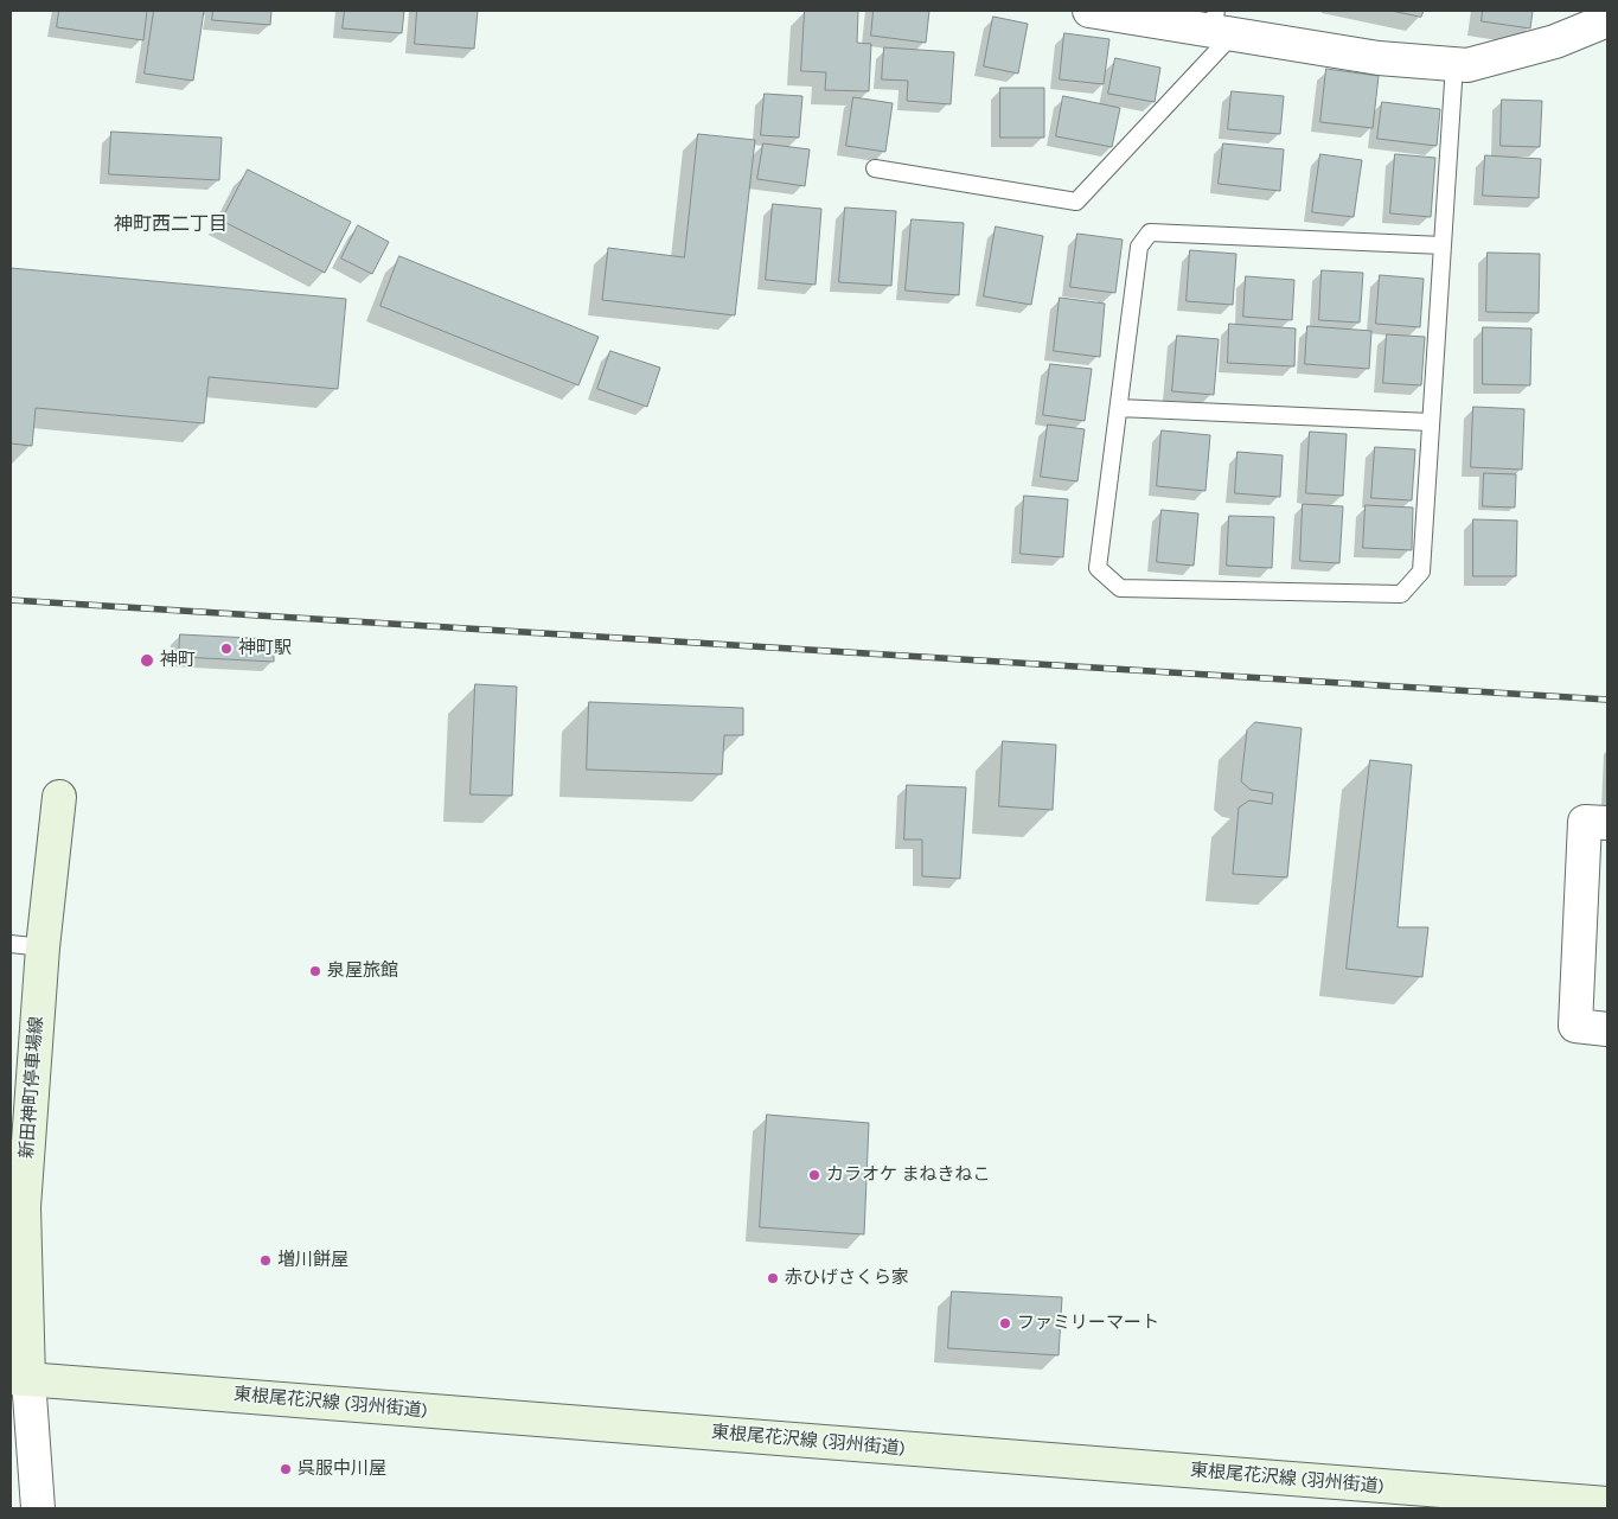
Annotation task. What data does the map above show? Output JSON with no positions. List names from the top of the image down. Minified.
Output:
{"streets":{"main road":["新田神町停車場線","東根尾花沢線 (羽州街道)"]},"crossings":[["新田神町停車場線","東根尾花沢線 (羽州街道)"]],"districts":["神町西二丁目"],"places":["神町駅","神町","泉屋旅館","カラオケ まねきねこ","増川餅屋","赤ひげさくら家","ファミリーマート","呉服中川屋"]}
